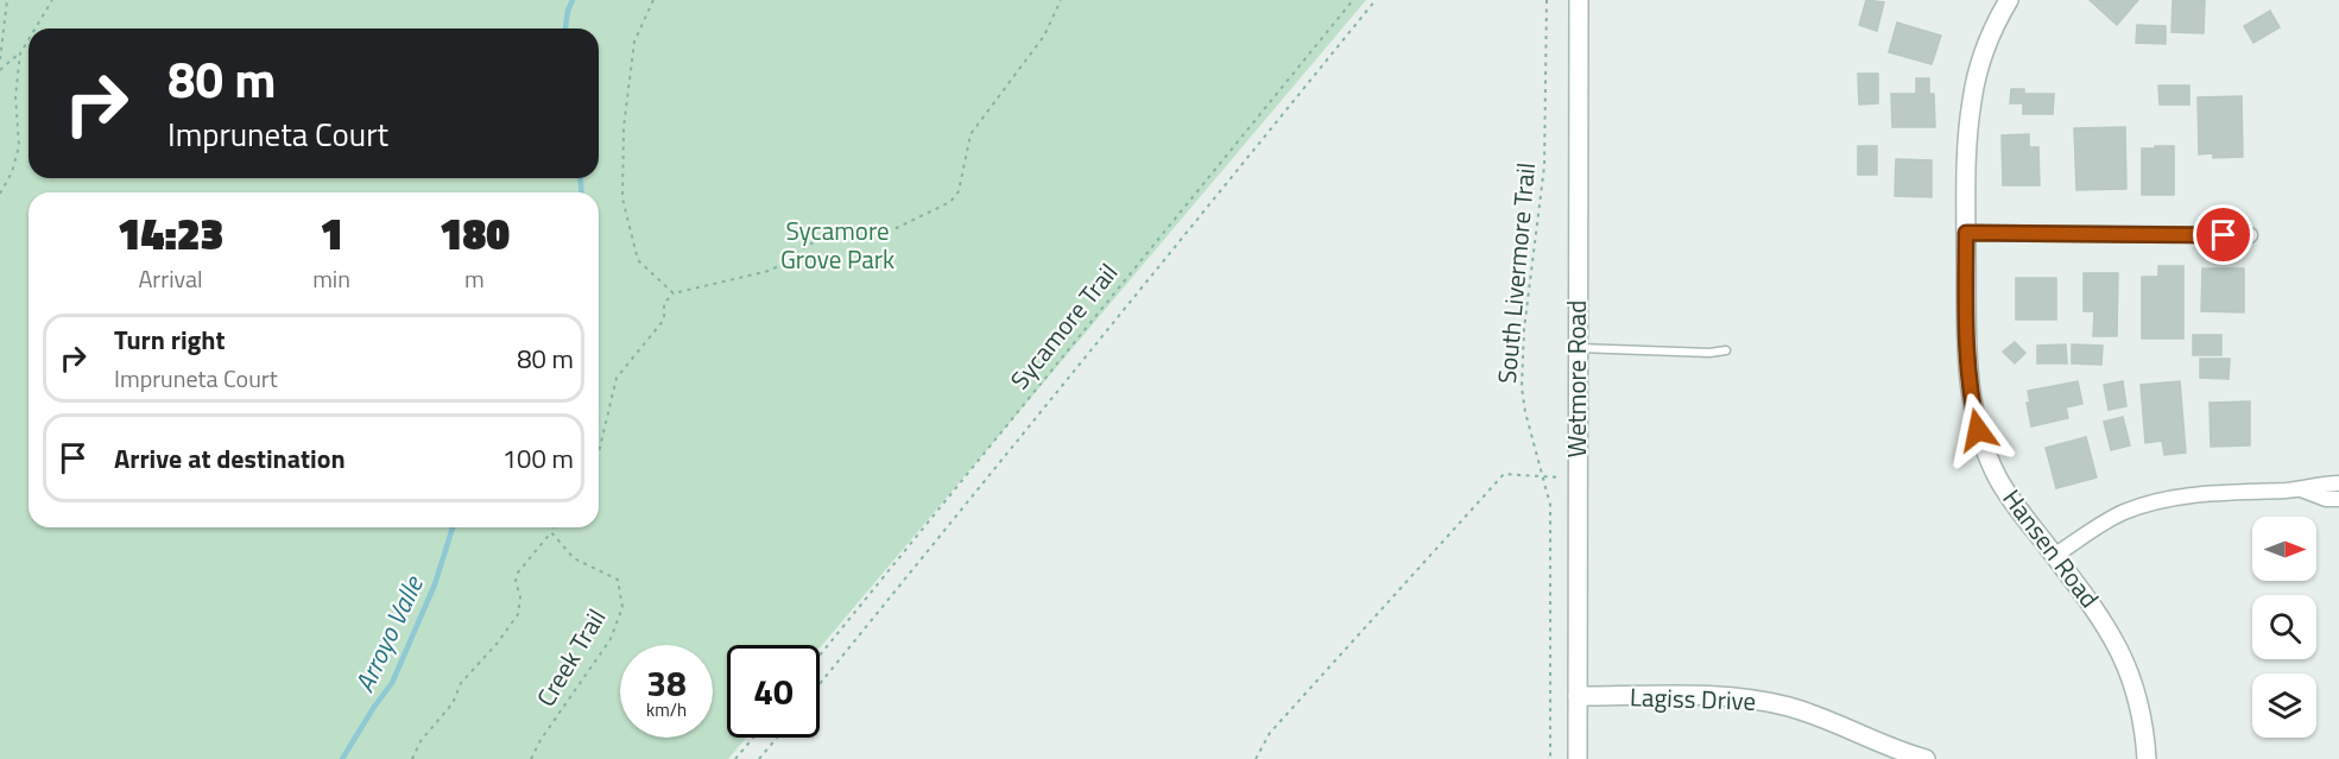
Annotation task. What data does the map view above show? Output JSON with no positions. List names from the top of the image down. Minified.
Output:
{"streets":{"street":["Wetmore Road","Hansen Road","Lagiss Drive"],"path":["South Livermore Trail","Sycamore Trail","Creek Trail"]},"crossings":[["Wetmore Road","Lagiss Drive"]],"water":["Arroyo Valle"],"parks":["Sycamore Grove Park"],"north":"right","page":{"turn":["80 m","Impruneta Court"],"eta":["14:23","Arrival","1","min","180","m"],"list":[{"name":"Turn right","note":"Impruneta Court","value":"80 m"},{"name":"Arrive at destination","value":"100 m"}],"speed":"38 km/h","limit":"40"}}
